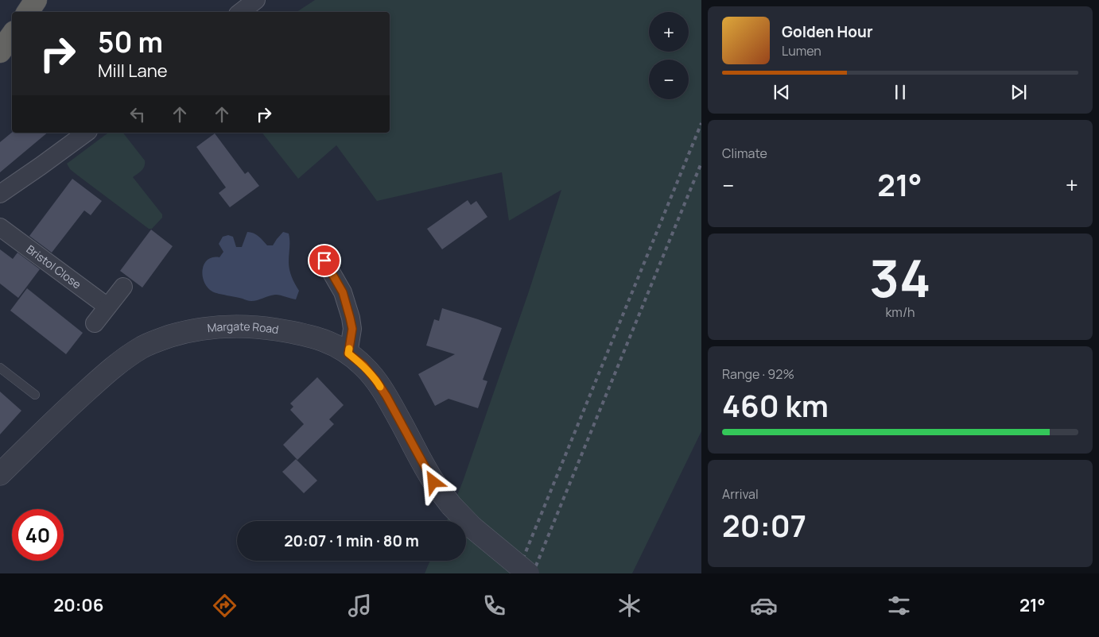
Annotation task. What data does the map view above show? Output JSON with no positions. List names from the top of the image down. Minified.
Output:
{"streets":{"street":["Bristol Close","Margate Road"]},"page":{"map_buttons":["+","−"],"turn":["50 m","Mill Lane"],"song":["Golden Hour","Lumen"],"tile":["Climate",["34","km/h"],["Range · 92%","460 km"],["Arrival","20:07"]],"heat":["−","21°","+"],"limit":"40","trip":"20:07 · 1 min · 80 m","tabs":["20:06","21°"]}}
